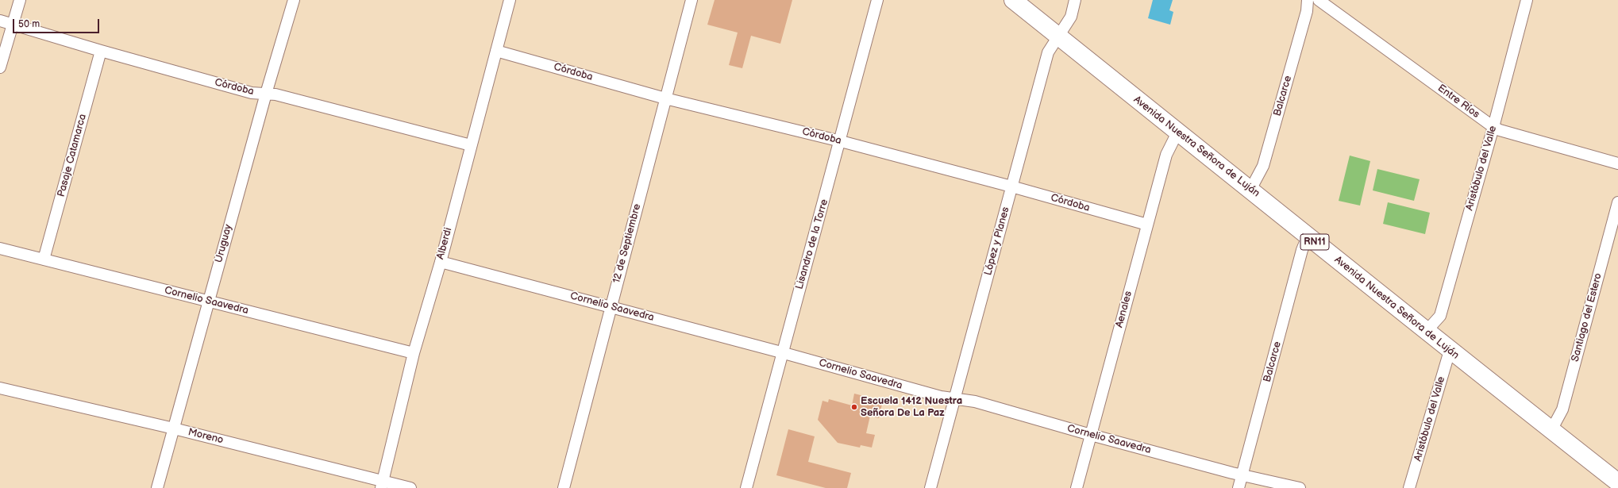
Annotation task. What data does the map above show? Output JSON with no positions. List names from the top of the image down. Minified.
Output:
{"streets":{"main road":["Avenida Nuestra Señora de Luján","RN11"],"street":["Córdoba","Balcarce","Entre Ríos","Pasaje Catamarca","Aristóbulo del Valle","López y Planes","Uruguay","Alberdi","12 de Septiembre","Lisandro de la Torre","Cornelio Saavedra","Aenales","Santiago del Estero","Moreno"]},"crossings":[["Córdoba","Pasaje Catamarca"],["Córdoba","López y Planes"],["Córdoba","Uruguay"],["Córdoba","Alberdi"],["Córdoba","12 de Septiembre"],["Córdoba","Lisandro de la Torre"],["Córdoba","Aenales"],["Balcarce","Avenida Nuestra Señora de Luján"],["Balcarce","Cornelio Saavedra"],["Entre Ríos","Aristóbulo del Valle"],["Avenida Nuestra Señora de Luján","Aristóbulo del Valle"],["Avenida Nuestra Señora de Luján","López y Planes"],["Avenida Nuestra Señora de Luján","Aenales"],["Avenida Nuestra Señora de Luján","Santiago del Estero"],["Pasaje Catamarca","Cornelio Saavedra"],["López y Planes","Cornelio Saavedra"],["Uruguay","Cornelio Saavedra"],["Uruguay","Moreno"],["Alberdi","Cornelio Saavedra"],["Alberdi","Moreno"],["12 de Septiembre","Cornelio Saavedra"],["Lisandro de la Torre","Cornelio Saavedra"],["Cornelio Saavedra","Aenales"]],"places":["Escuela 1412 Nuestra Señora De La Paz"],"scale_bar":"50 m"}
